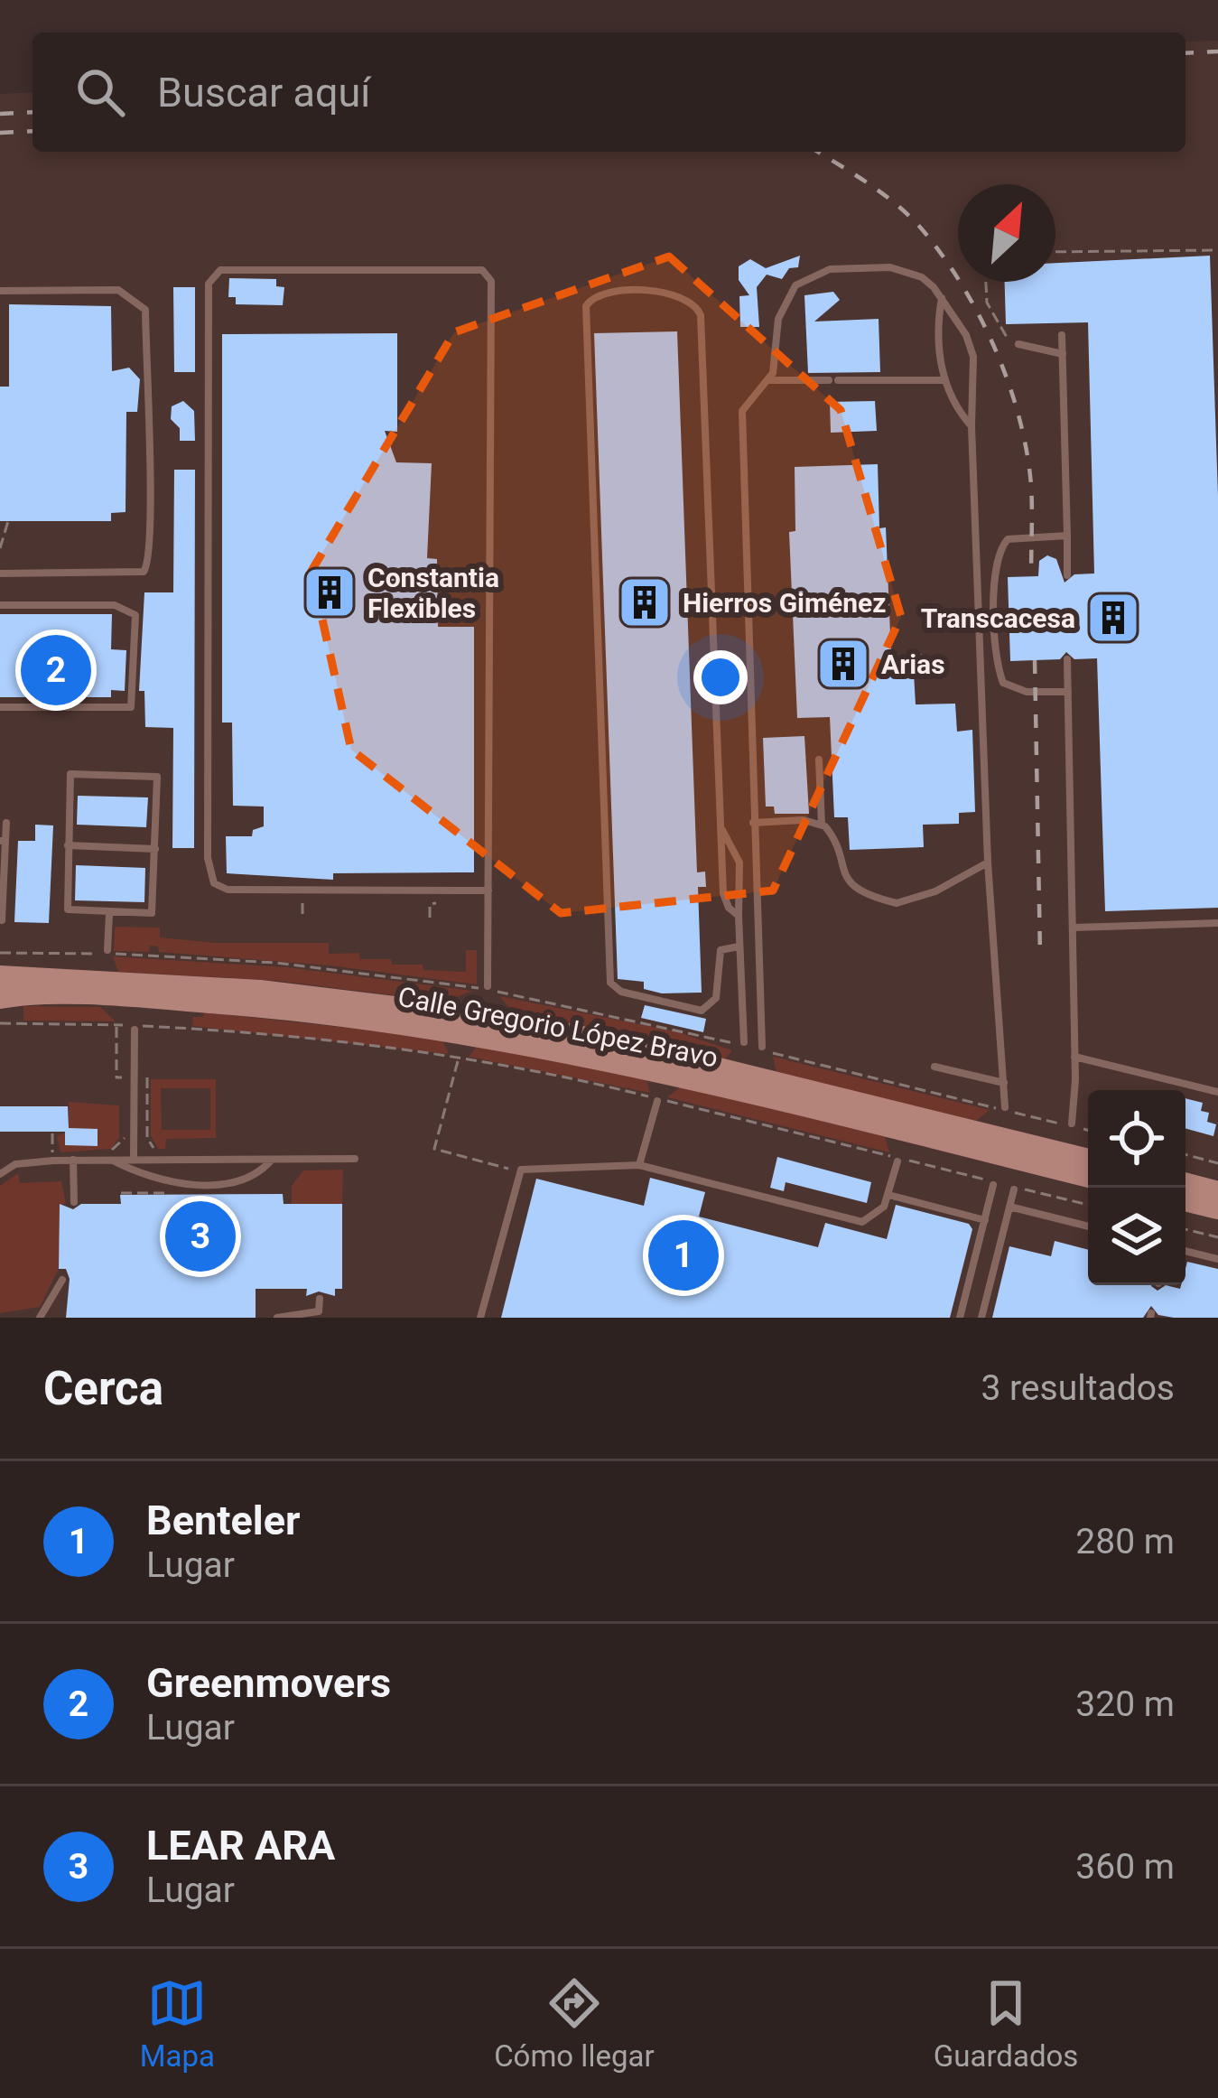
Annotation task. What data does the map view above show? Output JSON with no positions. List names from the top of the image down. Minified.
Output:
{"streets":{"main road":["Calle Gregorio López Bravo"]},"places":{"building":["Constantia Flexibles","Hierros Giménez","Transcacesa","Arias"]},"north":"top right","page":{"search":"Buscar aquí","pins":["2","3","1"],"heading":["Cerca","3 resultados"],"list":[{"mark":"1","name":"Benteler","note":"Lugar","value":"280 m"},{"mark":"2","name":"Greenmovers","note":"Lugar","value":"320 m"},{"mark":"3","name":"LEAR ARA","note":"Lugar","value":"360 m"}],"nav":["Mapa","Cómo llegar","Guardados"]}}
